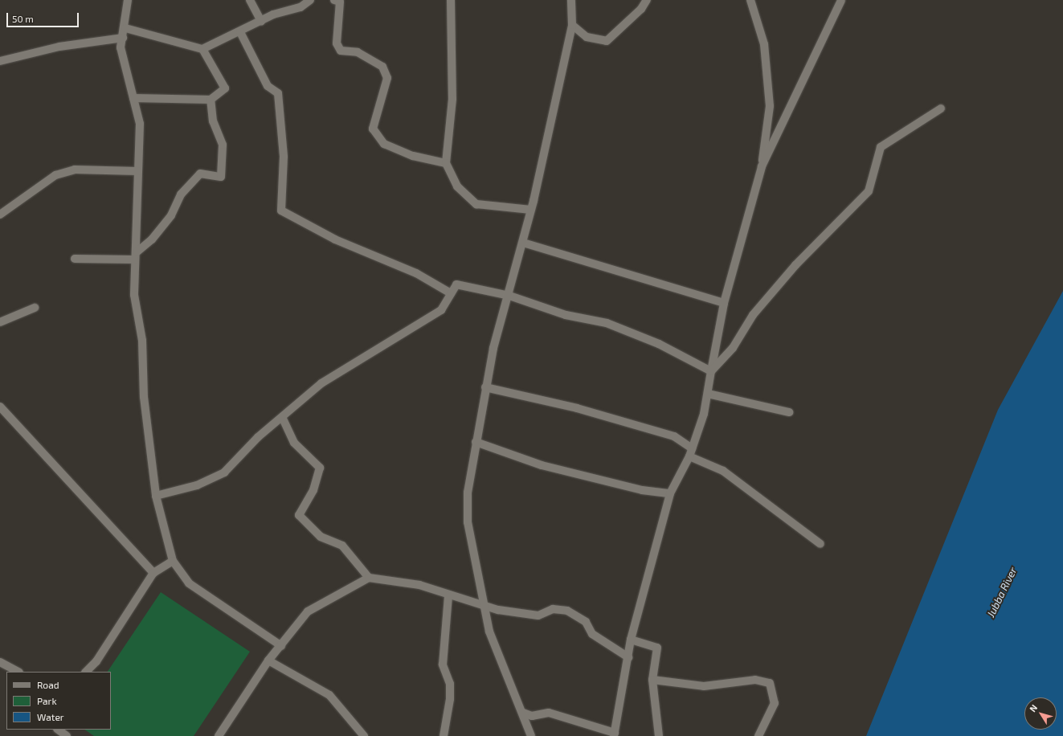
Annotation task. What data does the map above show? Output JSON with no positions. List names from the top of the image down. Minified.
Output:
{"water":["Jubba River"],"legend":["Road","Park","Water"],"scale_bar":"50 m","north":"top left"}
